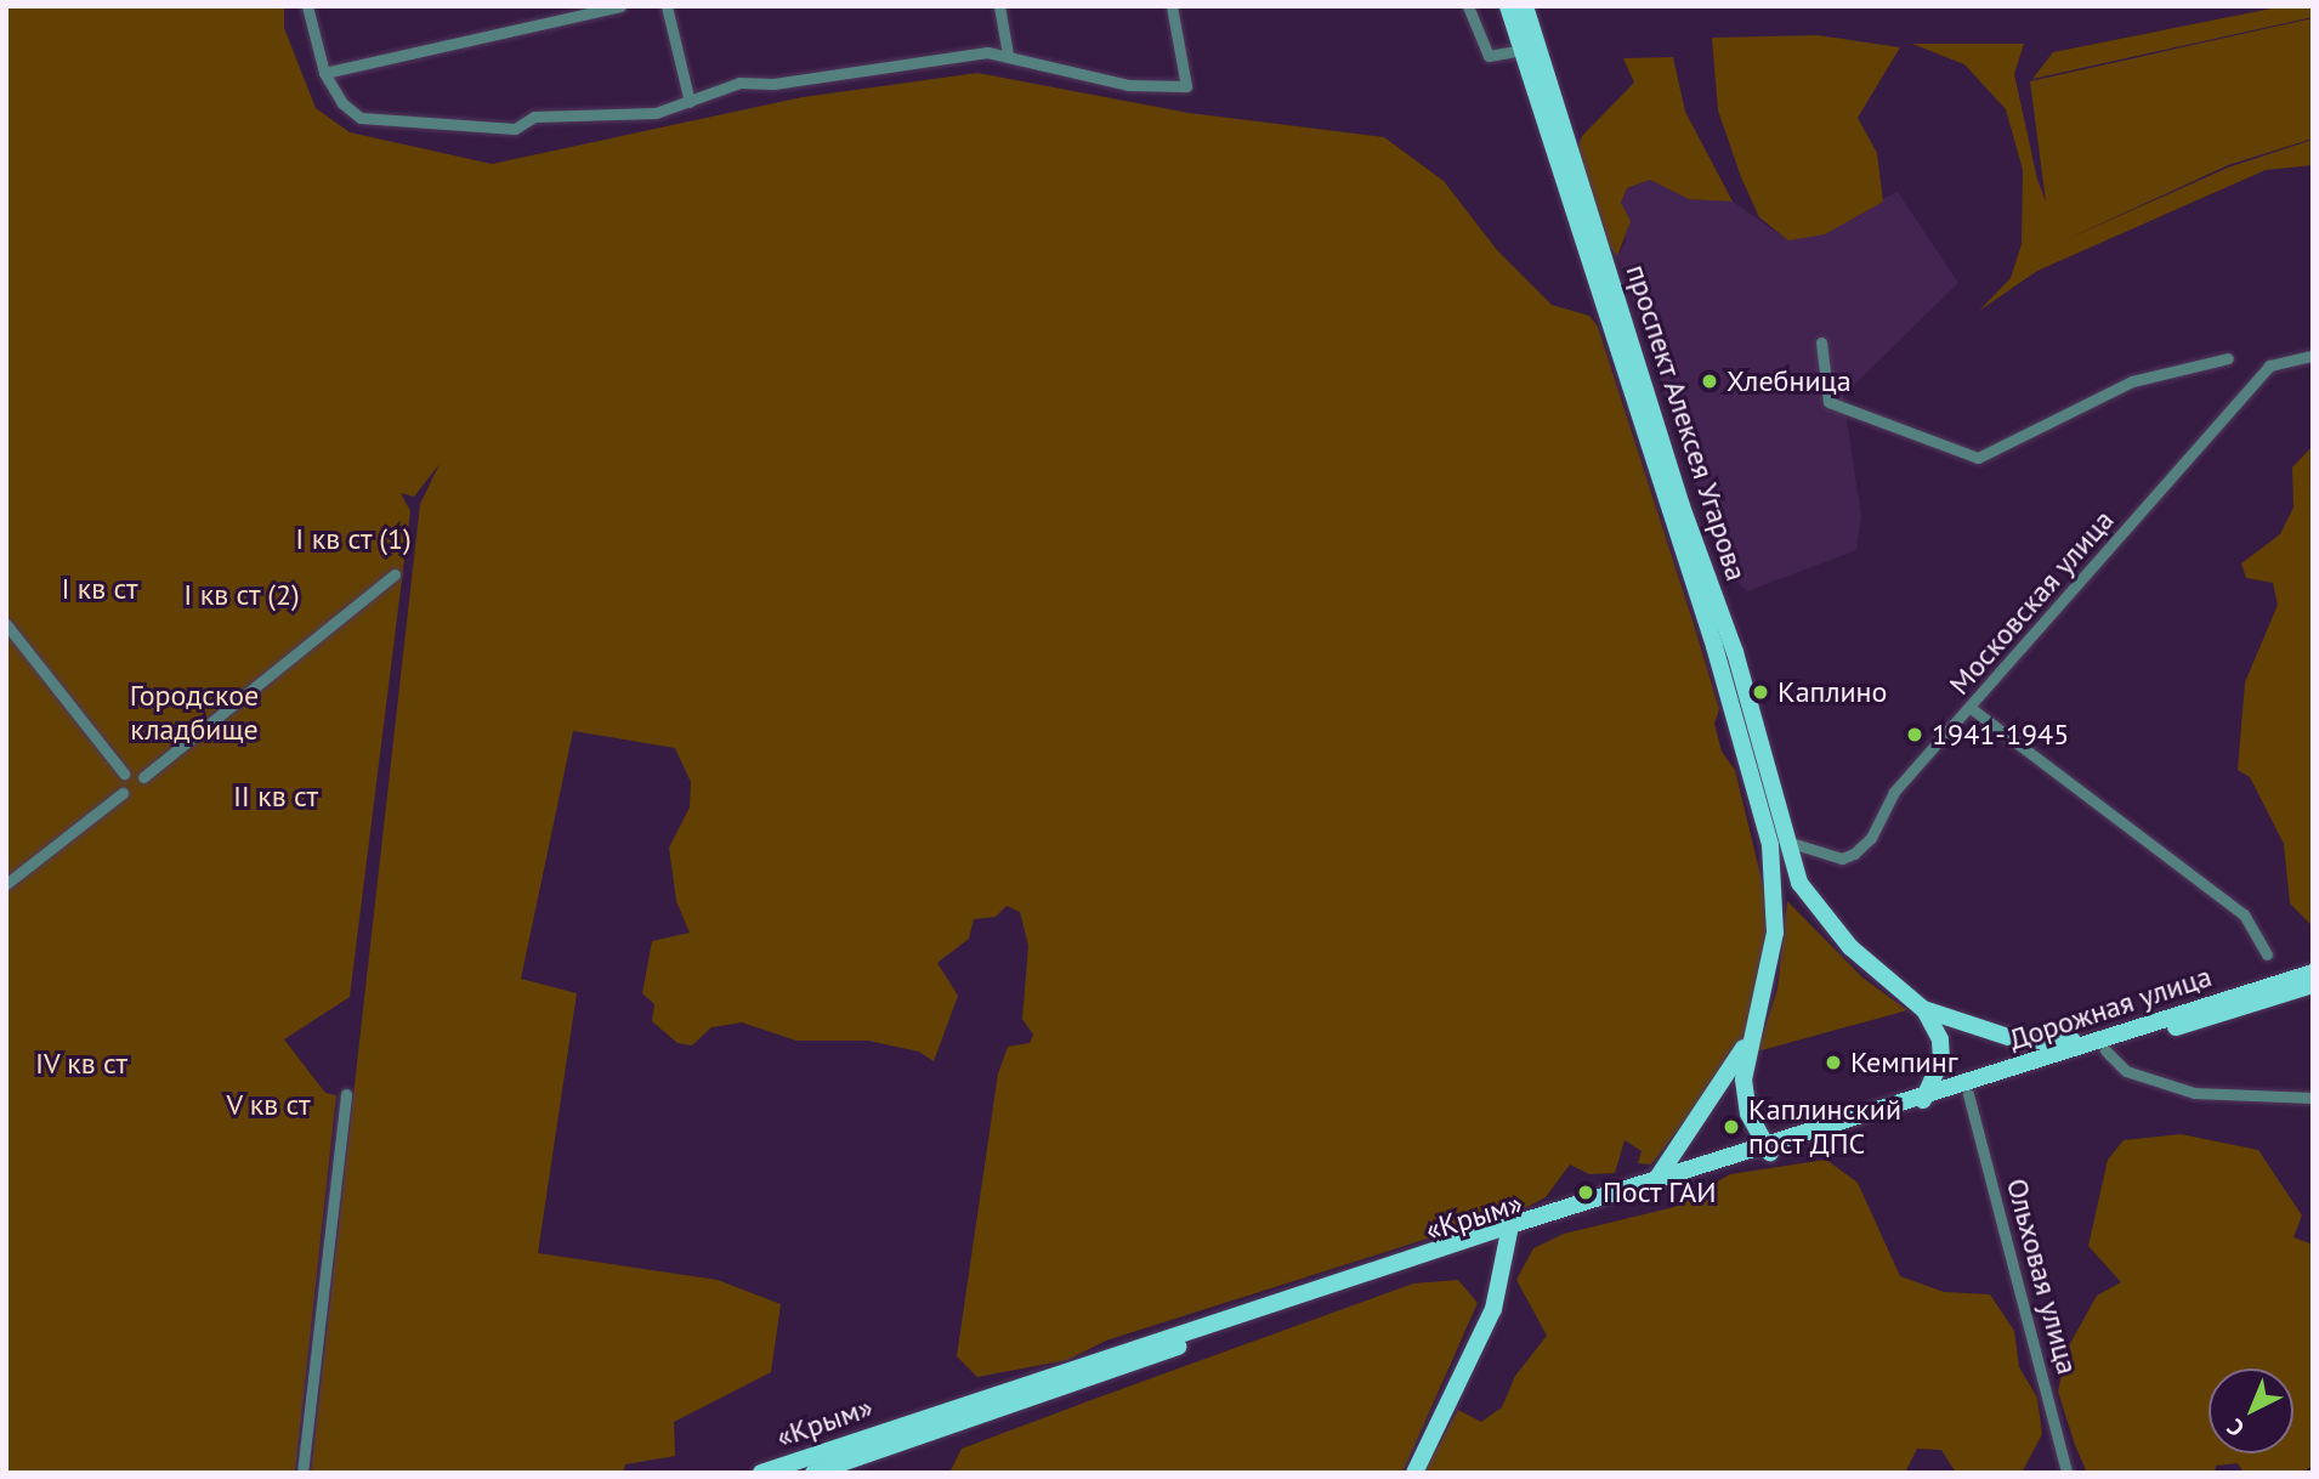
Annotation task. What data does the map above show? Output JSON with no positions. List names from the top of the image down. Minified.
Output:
{"streets":{"main road":["проспект Алексея Угарова","Дорожная улица","«Крым»"],"street":["Московская улица","Ольховая улица"]},"crossings":[["проспект Алексея Угарова","Московская улица"],["проспект Алексея Угарова","«Крым»"],["Дорожная улица","«Крым»"],["«Крым»","Ольховая улица"]],"parks":["I кв ст (1)","I кв ст","I кв ст (2)","Городское кладбище","II кв ст","IV кв ст","V кв ст"],"places":["Хлебница","Каплино","1941-1945","Кемпинг","Каплинский пост ДПС","Пост ГАИ"],"north":"bottom left"}
